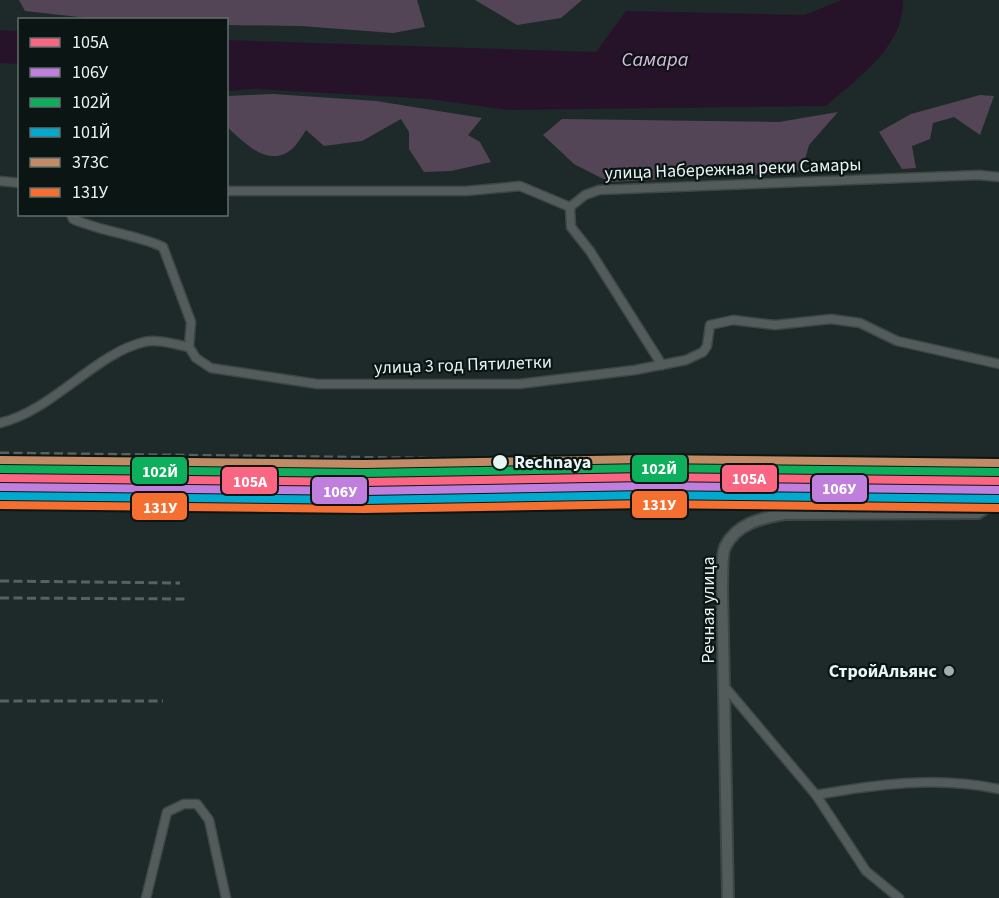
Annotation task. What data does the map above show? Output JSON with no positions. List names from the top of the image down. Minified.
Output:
{"streets":{"street":["улица Набережная реки Самары","улица 3 год Пятилетки","Речная улица"]},"water":["Самара"],"places":["Rechnaya","СтройАльянс"],"lines":["transit line 373C","transit line 102Й","transit line 105А","transit line 106У","transit line 101Й","transit line 131У"],"legend":["105А","106У","102Й","101Й","373C","131У"]}
